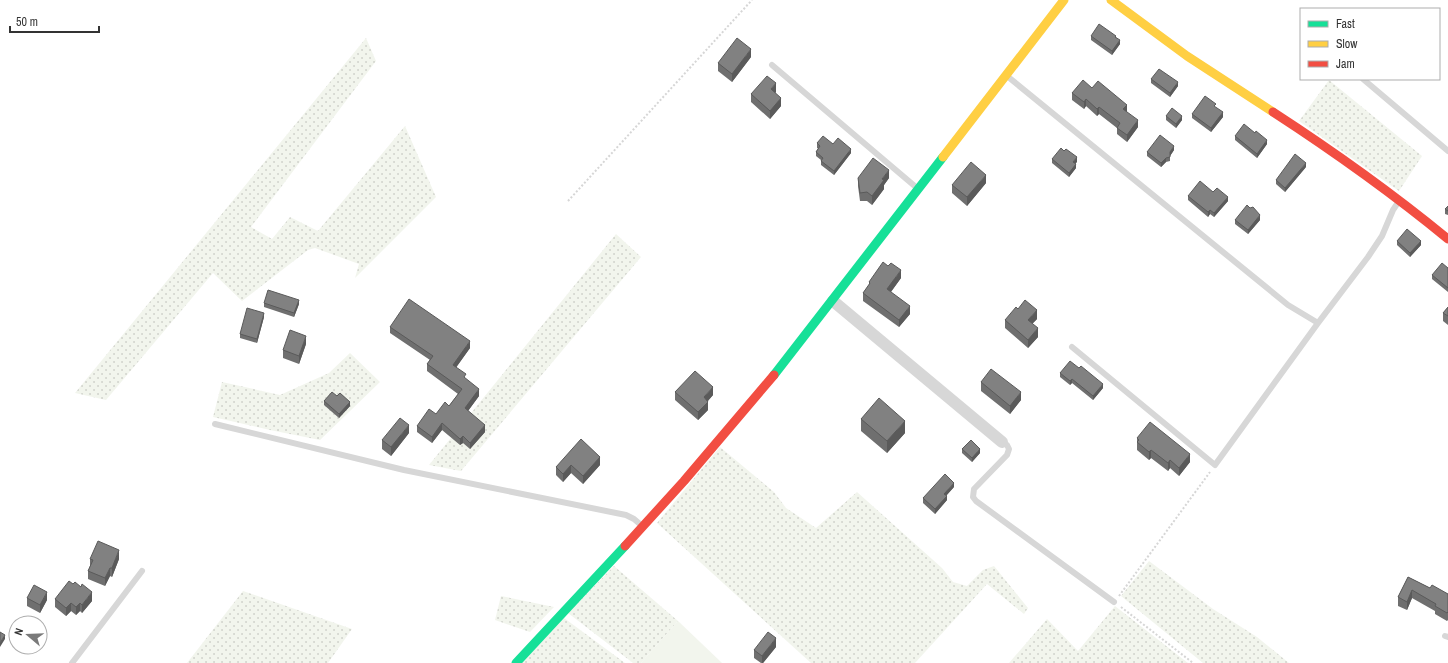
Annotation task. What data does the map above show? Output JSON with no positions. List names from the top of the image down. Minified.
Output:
{"legend":["Fast","Slow","Jam"],"scale_bar":"50 m","north":"left"}
